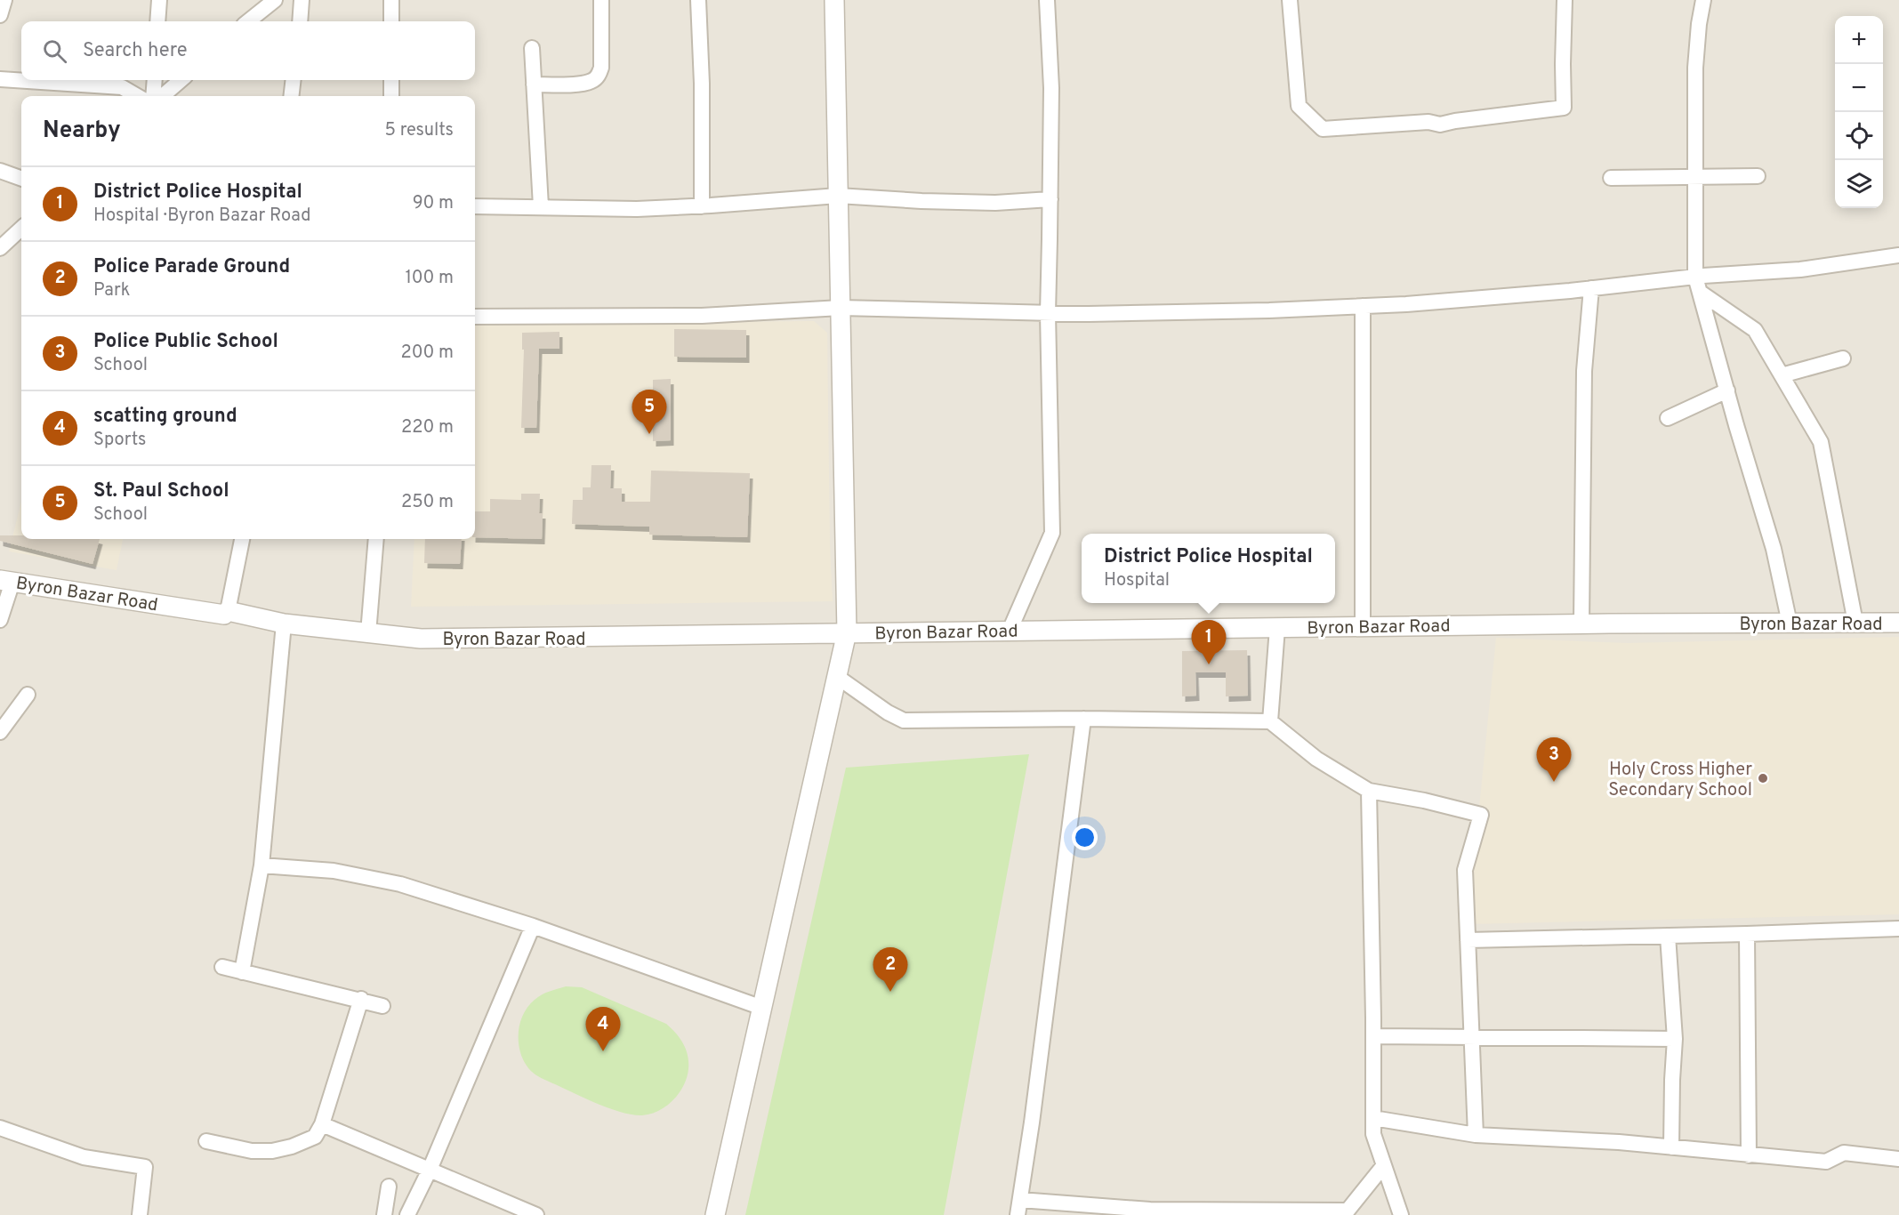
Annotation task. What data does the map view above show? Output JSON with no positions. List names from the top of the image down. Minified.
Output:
{"streets":{"street":["Byron Bazar Road"]},"places":["Holy Cross Higher Secondary School"],"page":{"map_buttons":["+","−"],"search":"Search here","heading":["Nearby","5 results"],"list":[{"mark":"1","name":"District Police Hospital","note":"Hospital · Byron Bazar Road","value":"90 m"},{"mark":"2","name":"Police Parade Ground","note":"Park","value":"100 m"},{"mark":"3","name":"Police Public School","note":"School","value":"200 m"},{"mark":"4","name":"scatting ground","note":"Sports","value":"220 m"},{"mark":"5","name":"St. Paul School","note":"School","value":"250 m"}],"pins":["5","1","3","2","4"],"popup":["District Police Hospital","Hospital"]}}
